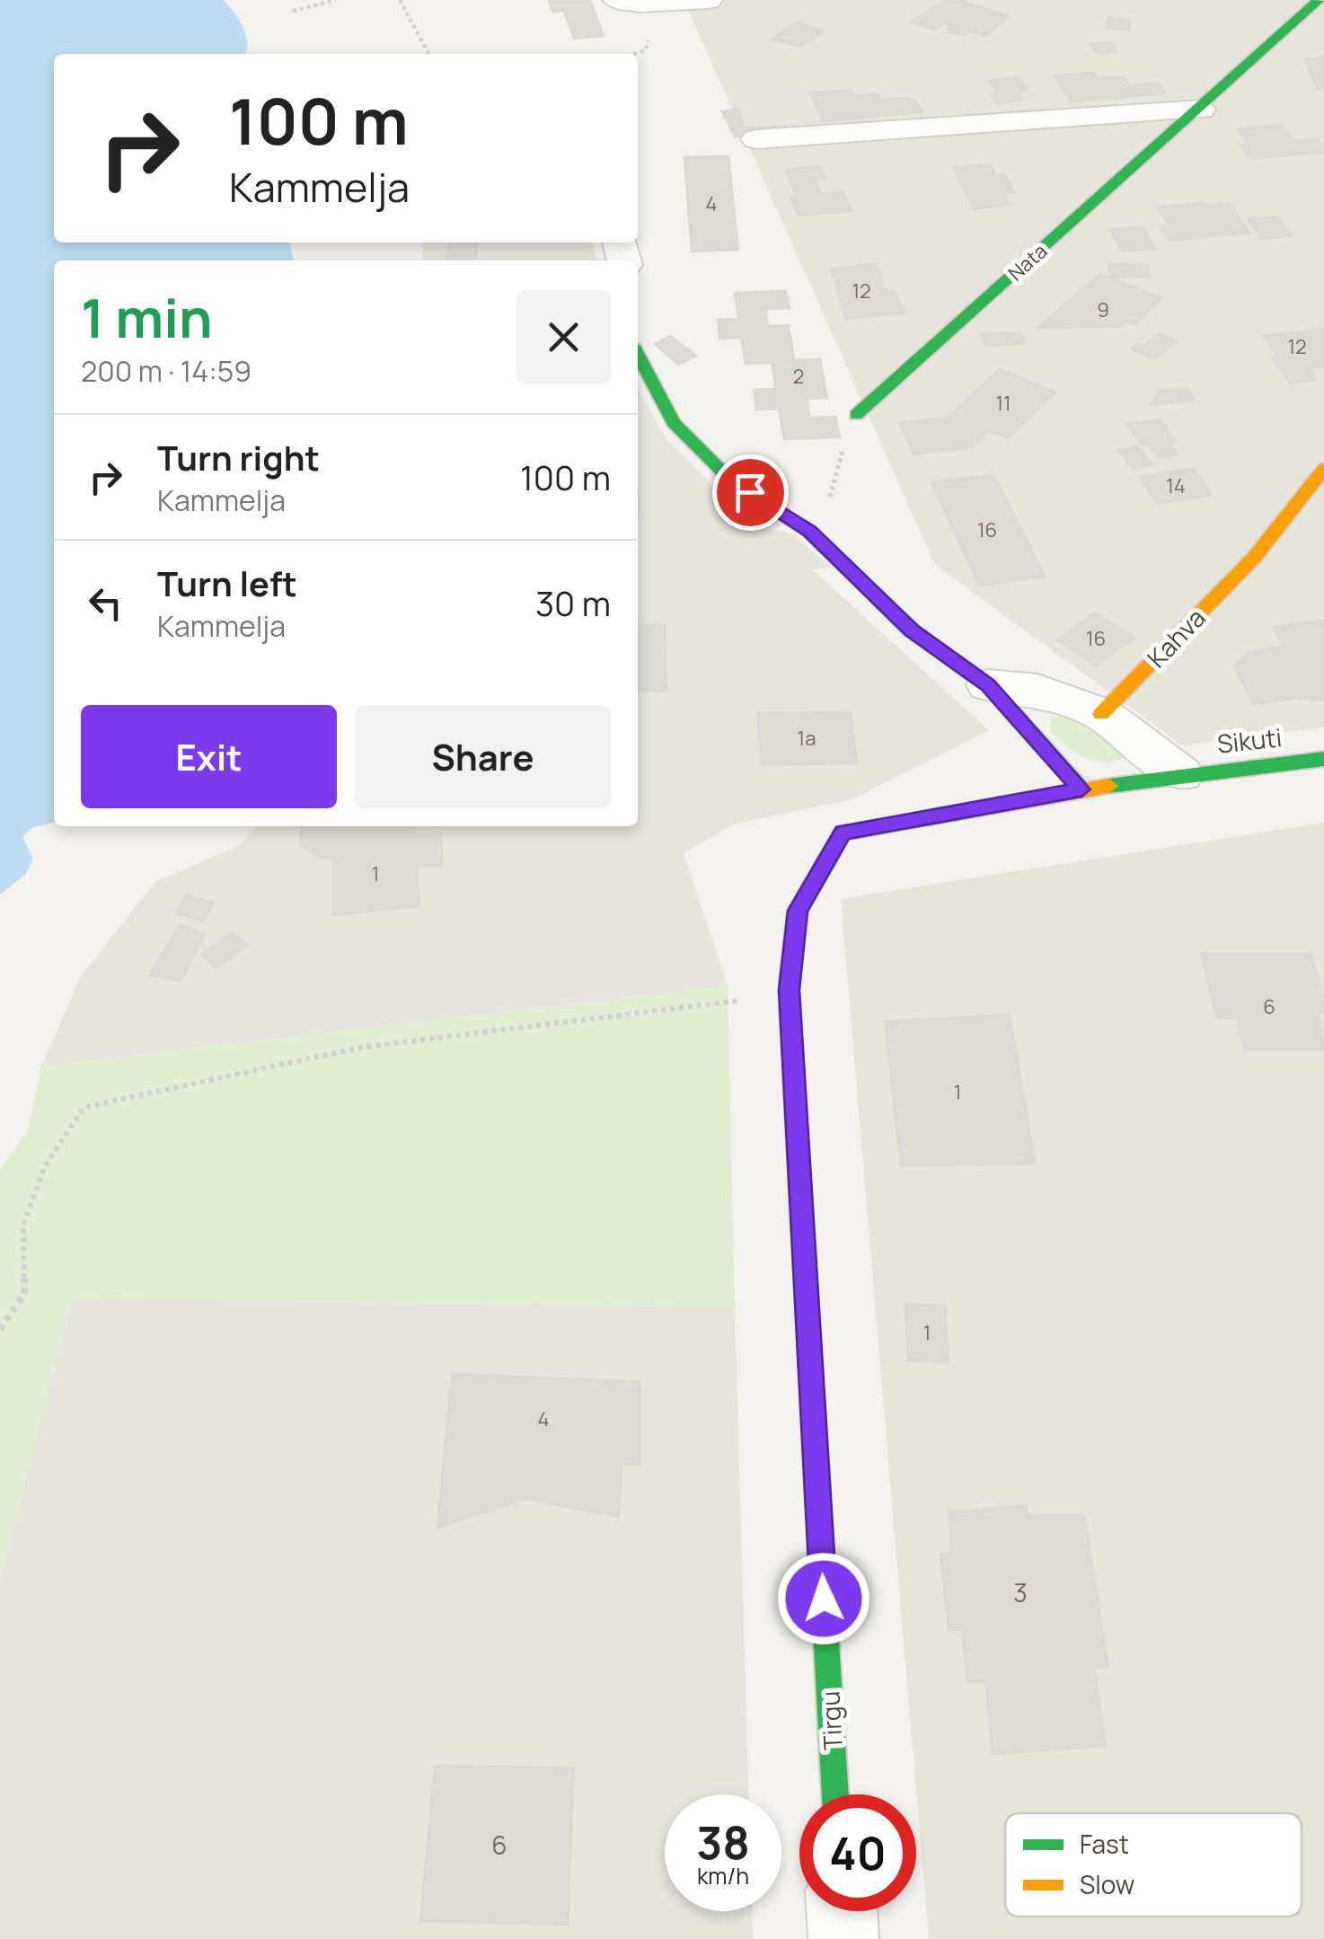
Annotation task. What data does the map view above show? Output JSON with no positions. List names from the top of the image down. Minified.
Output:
{"streets":{"street":["Nata","Kahva","Sikuti","Tirgu"]},"crossings":[["Sikuti","Tirgu"]],"house_numbers":["4","12","9","12","2","11","14","16","16","1a","1","6","1","1","4","3","6"],"legend":["Fast","Slow"],"page":{"turn":["100 m","Kammelja"],"heading":["1 min","200 m · 14:59"],"list":[{"name":"Turn right","note":"Kammelja","value":"100 m"},{"name":"Turn left","note":"Kammelja","value":"30 m"}],"buttons":["Exit","Share"],"speed":"38 km/h","limit":"40"}}
